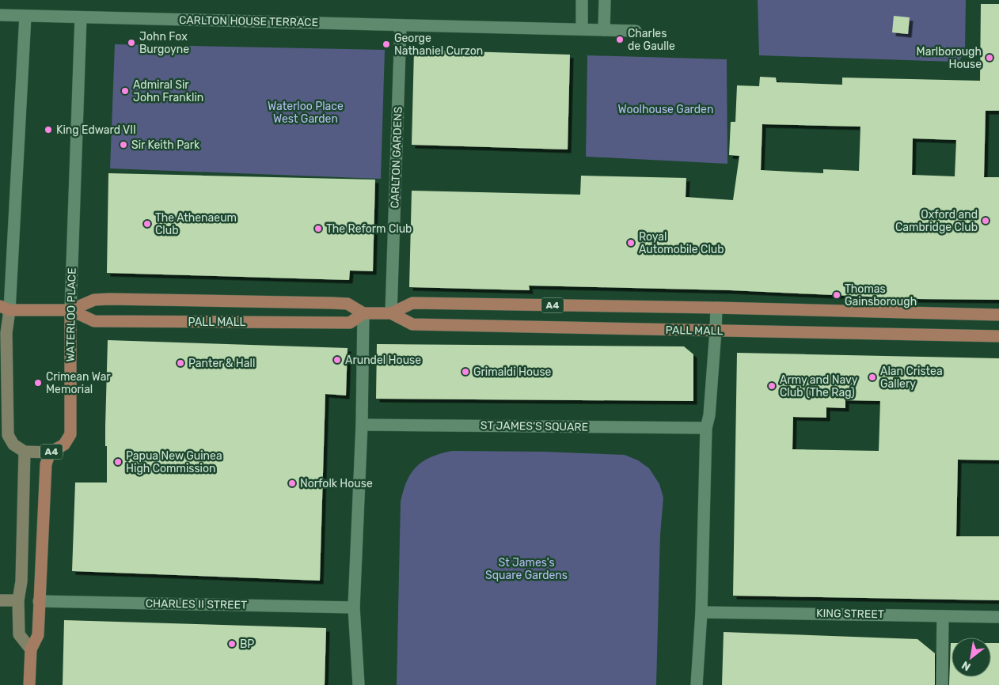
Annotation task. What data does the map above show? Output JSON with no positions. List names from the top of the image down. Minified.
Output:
{"streets":{"main road":["A4","WATERLOO PLACE","PALL MALL"],"street":["CARLTON HOUSE TERRACE","CARLTON GARDENS","ST JAMES'S SQUARE","CHARLES II STREET","KING STREET"]},"crossings":[["CARLTON HOUSE TERRACE","CARLTON GARDENS"],["CARLTON HOUSE TERRACE","WATERLOO PLACE"],["CARLTON GARDENS","PALL MALL"],["A4","WATERLOO PLACE"],["A4","CHARLES II STREET"],["WATERLOO PLACE","PALL MALL"]],"parks":["Waterloo Place West Garden","Woolhouse Garden","St James's Square Gardens"],"places":["Charles de Gaulle","John Fox Burgoyne","George Nathaniel Curzon","Marlborough House","Admiral Sir John Franklin","King Edward VII","Sir Keith Park","Oxford and Cambridge Club","The Athenaeum Club","The Reform Club","Royal Automobile Club","Thomas Gainsborough","Arundel House","Panter & Hall","Grimaldi House","Alan Cristea Gallery","Crimean War Memorial","Army and Navy Club (The Rag)","Papua New Guinea High Commission","Norfolk House","BP"],"north":"bottom left"}
